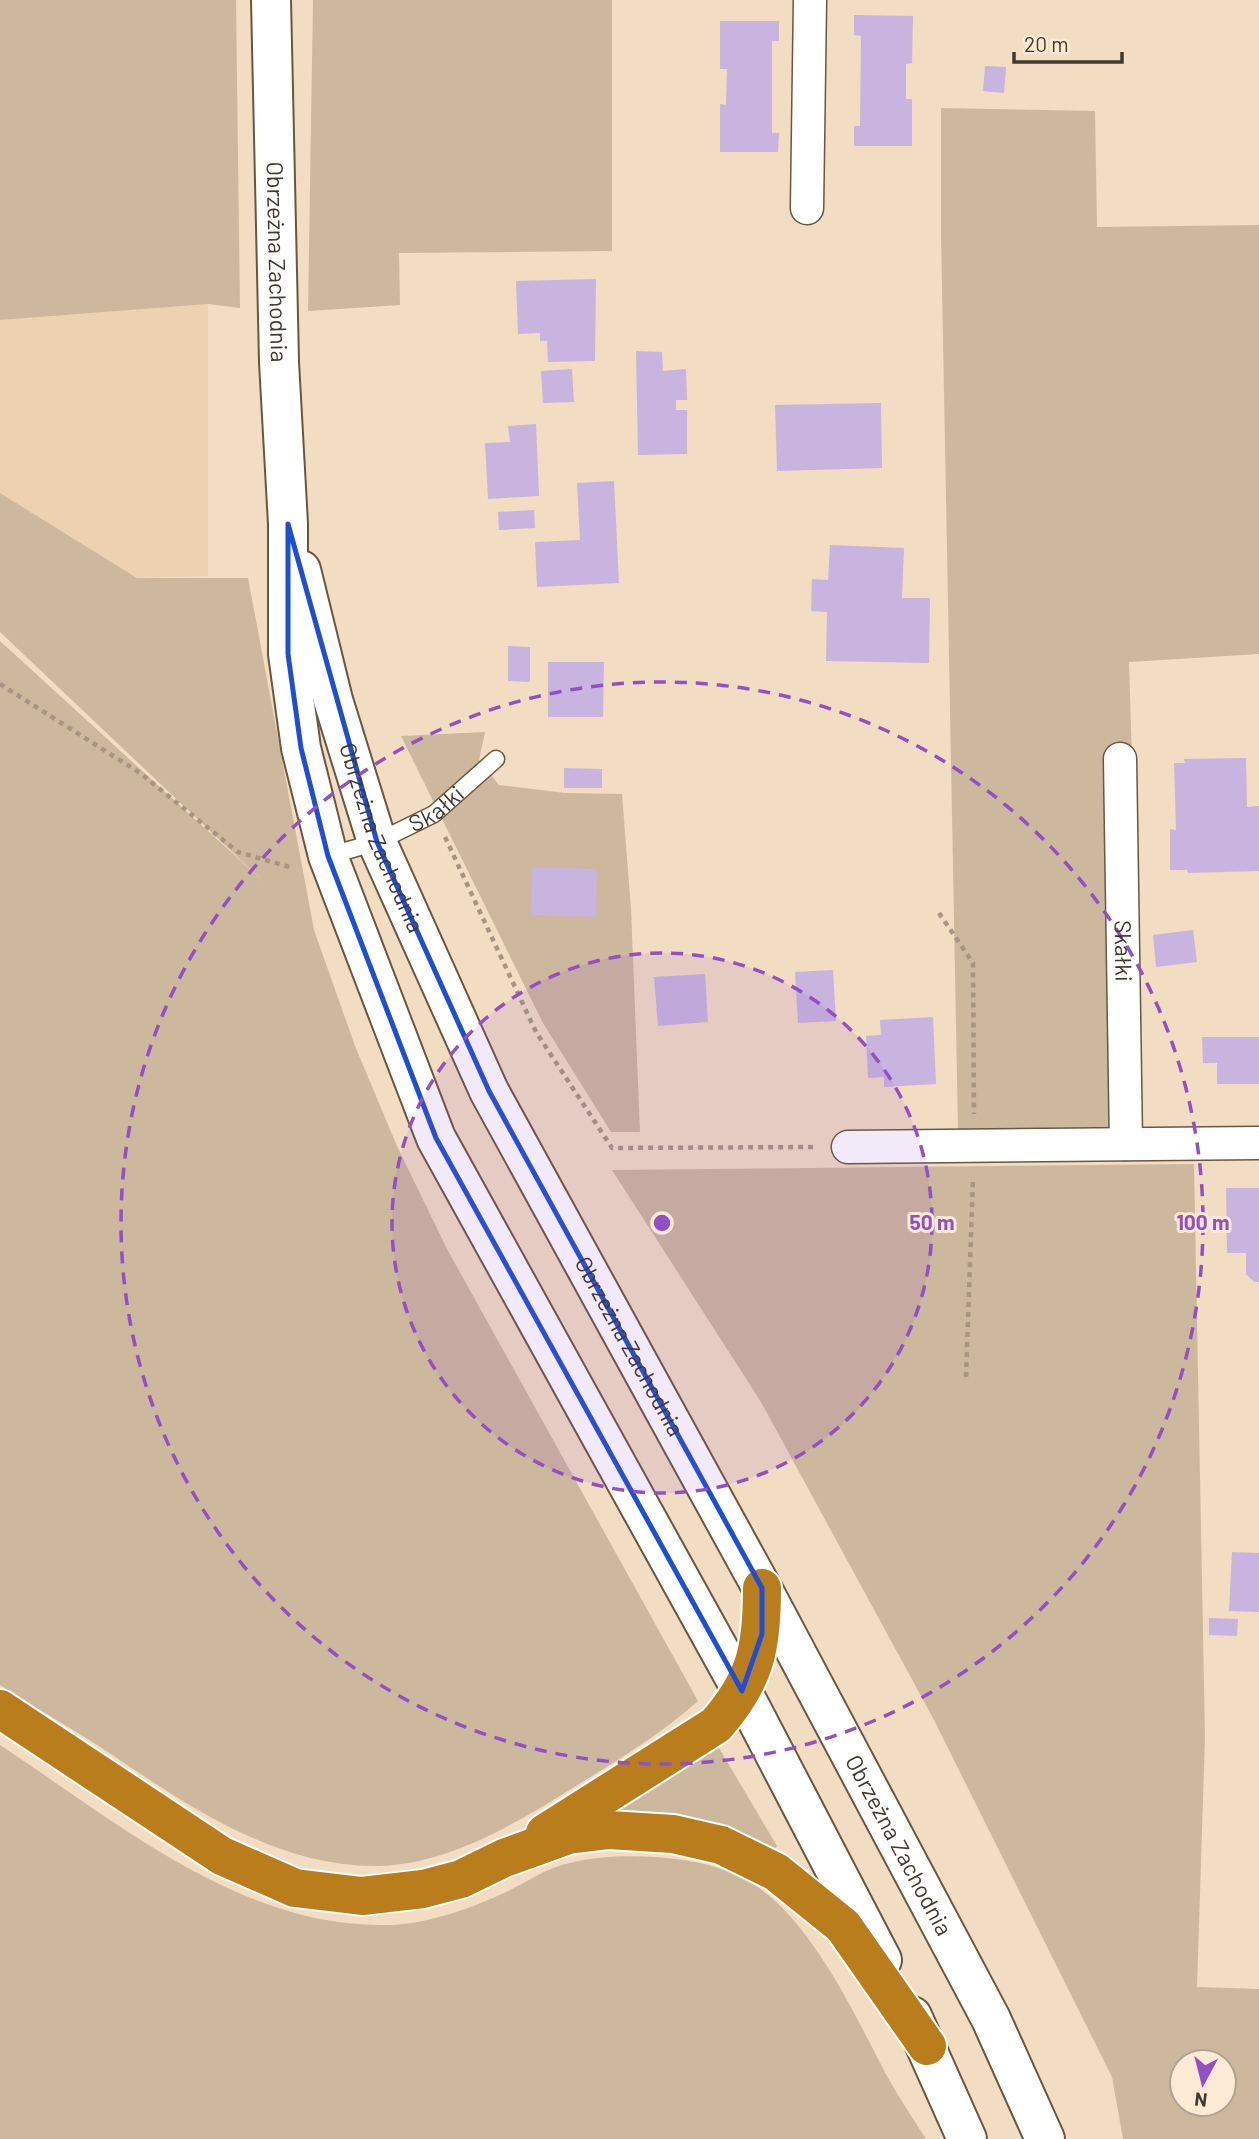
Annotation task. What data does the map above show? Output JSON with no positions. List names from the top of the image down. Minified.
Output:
{"streets":{"street":["Obrzeżna Zachodnia","Skałki"]},"crossings":[["Obrzeżna Zachodnia","Skałki"]],"scale_bar":"20 m","north":"bottom","rings":["50 m","100 m"]}
